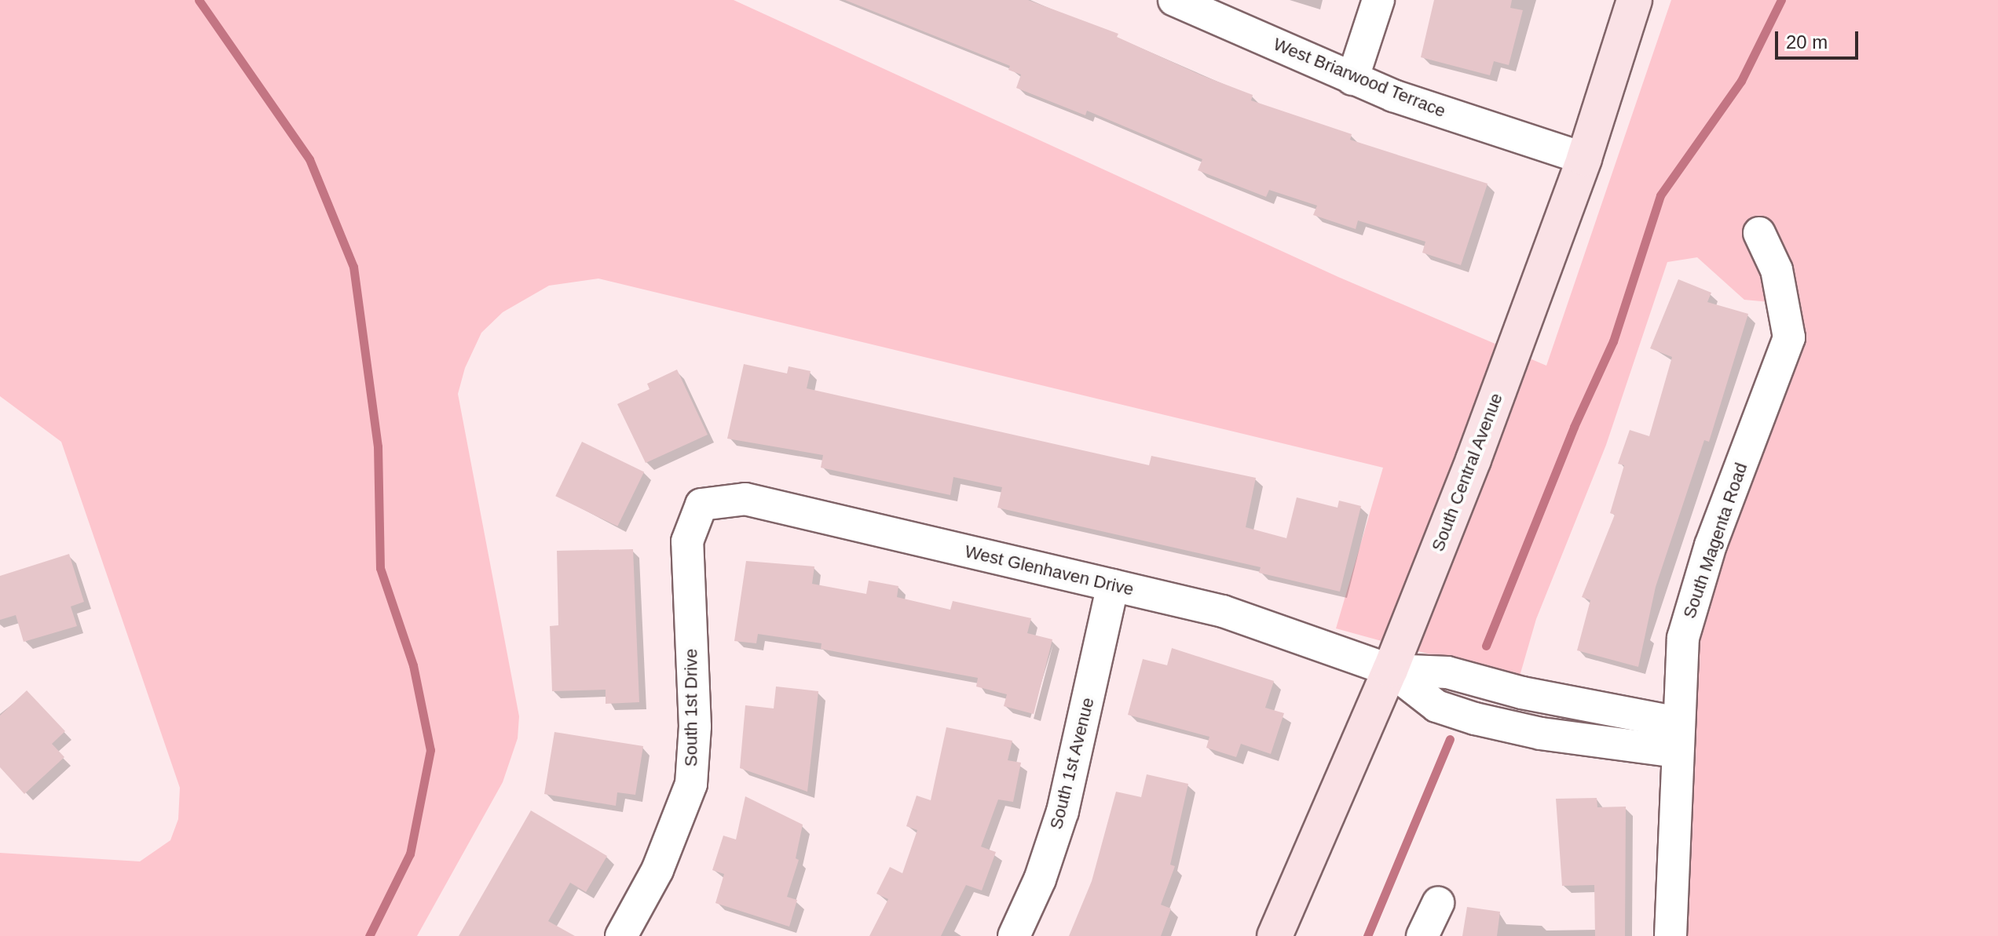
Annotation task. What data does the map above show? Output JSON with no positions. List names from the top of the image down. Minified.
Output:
{"streets":{"street":["West Briarwood Terrace","South Central Avenue","South Magenta Road","West Glenhaven Drive","South 1st Drive","South 1st Avenue"]},"crossings":[["West Briarwood Terrace","South Central Avenue"],["South Central Avenue","West Glenhaven Drive"],["West Glenhaven Drive","South 1st Drive"],["West Glenhaven Drive","South 1st Avenue"]],"scale_bar":"20 m"}
